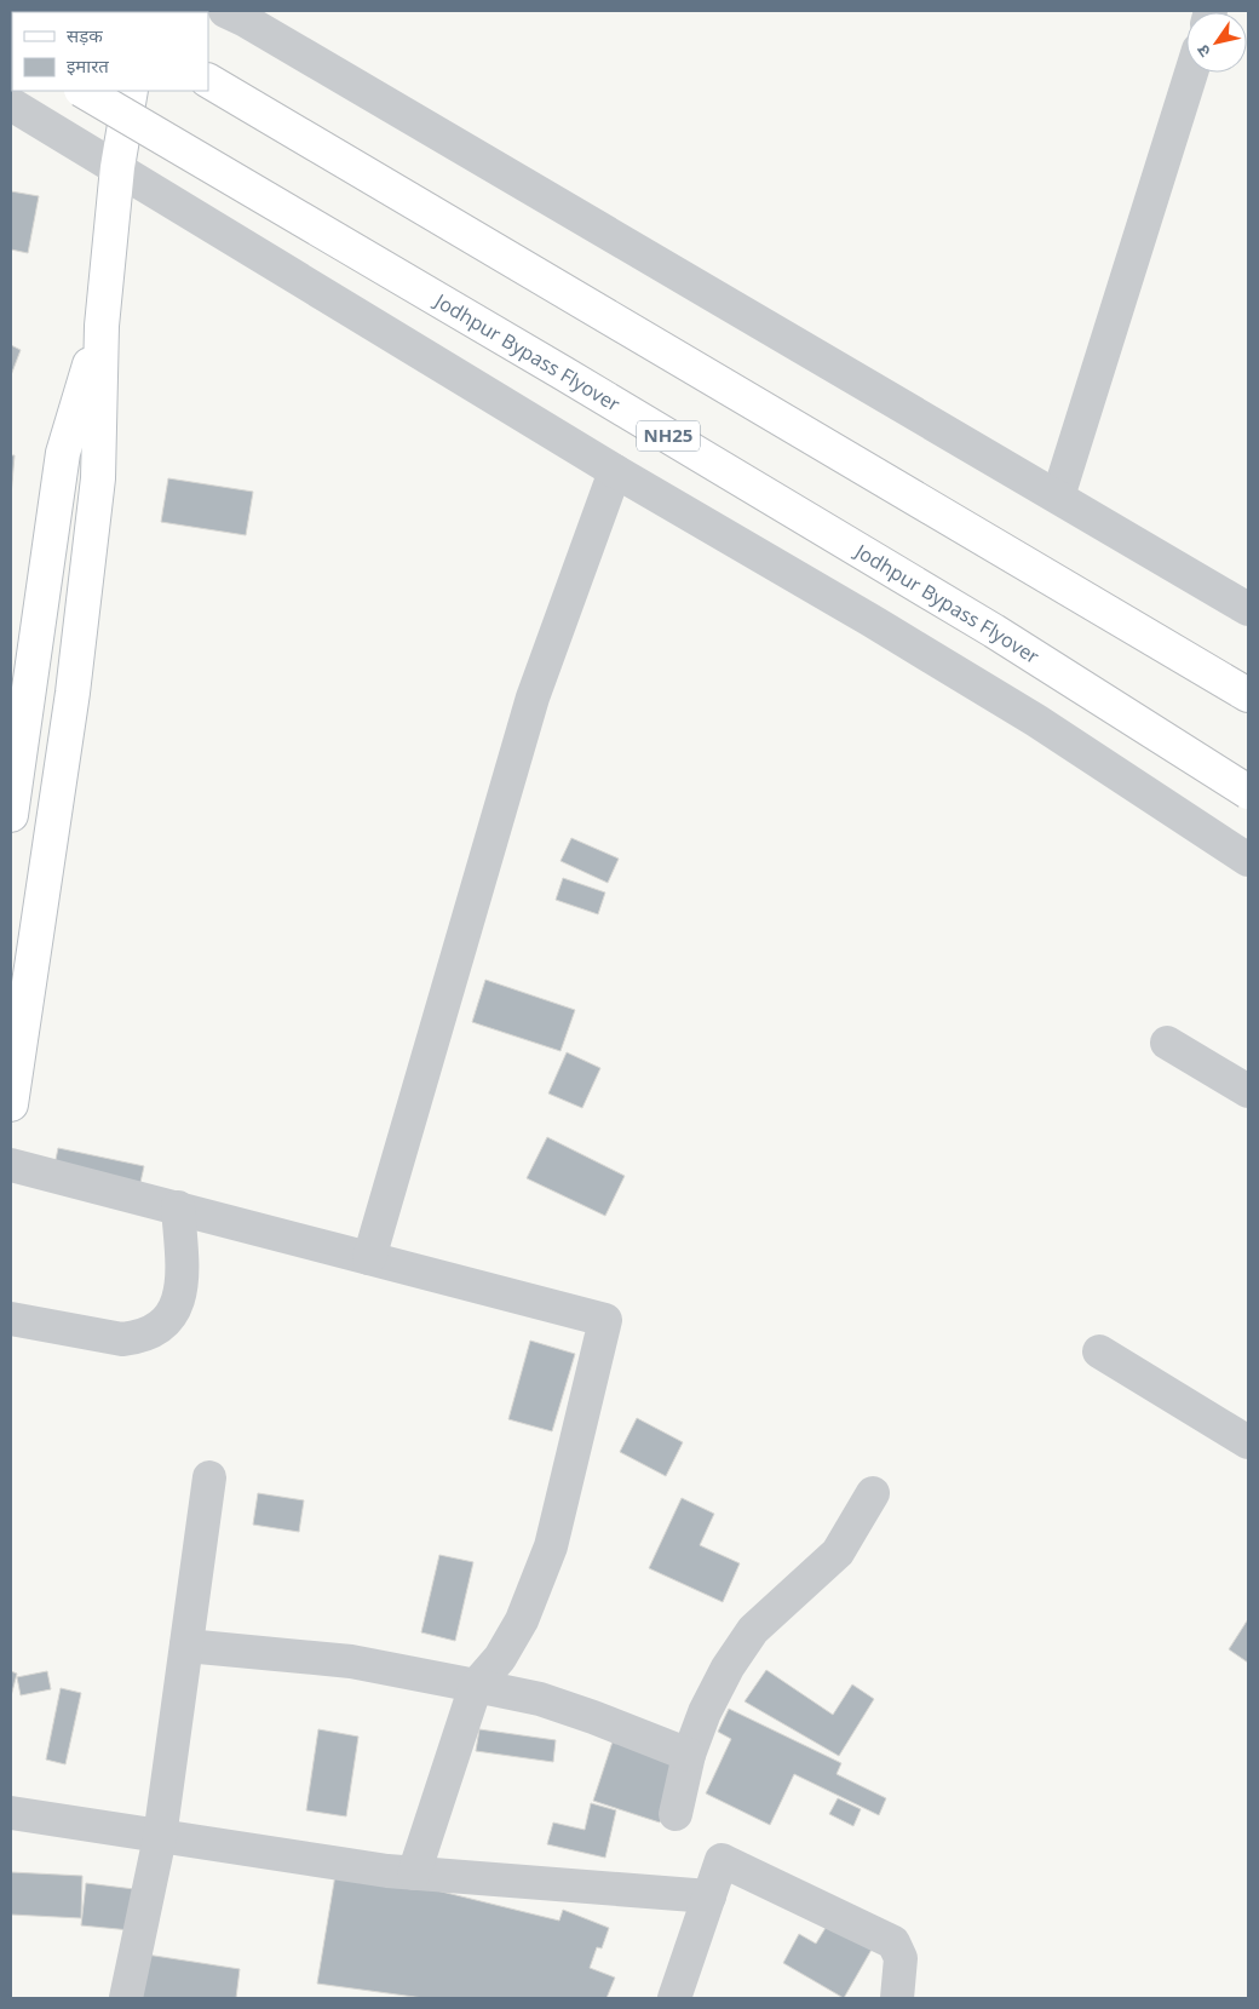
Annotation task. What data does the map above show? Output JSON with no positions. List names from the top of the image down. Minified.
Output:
{"streets":{"main road":["Jodhpur Bypass Flyover","NH25"]},"legend":["सड़क","इमारत"],"north":"bottom left"}
